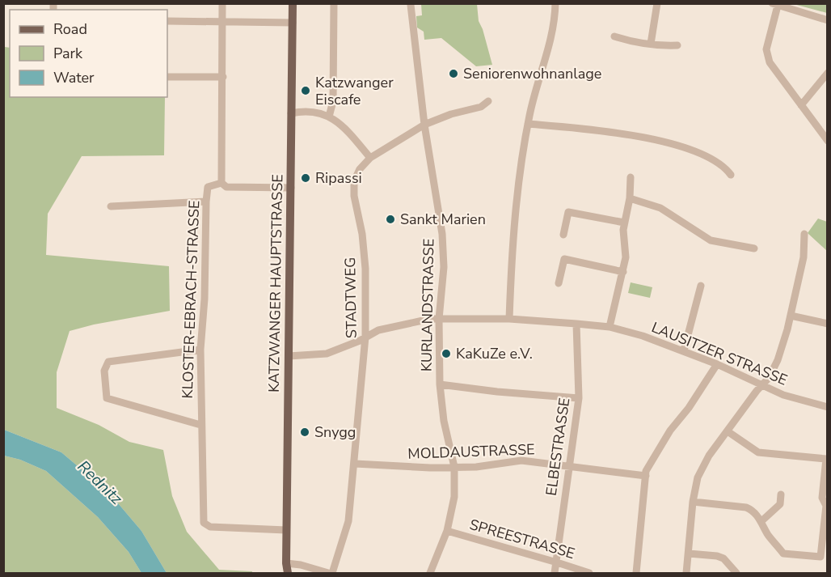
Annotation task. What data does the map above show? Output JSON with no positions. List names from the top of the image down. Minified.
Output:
{"streets":{"main road":["KATZWANGER HAUPTSTRASSE"],"street":["STADTWEG","KLOSTER-EBRACH-STRASSE","KURLANDSTRASSE","LAUSITZER STRASSE","ELBESTRASSE","MOLDAUSTRASSE","SPREESTRASSE"]},"crossings":[["KATZWANGER HAUPTSTRASSE","KLOSTER-EBRACH-STRASSE"],["KATZWANGER HAUPTSTRASSE","LAUSITZER STRASSE"],["STADTWEG","KURLANDSTRASSE"],["STADTWEG","LAUSITZER STRASSE"],["STADTWEG","MOLDAUSTRASSE"],["KURLANDSTRASSE","LAUSITZER STRASSE"],["KURLANDSTRASSE","MOLDAUSTRASSE"],["KURLANDSTRASSE","SPREESTRASSE"],["LAUSITZER STRASSE","ELBESTRASSE"],["ELBESTRASSE","MOLDAUSTRASSE"],["ELBESTRASSE","SPREESTRASSE"]],"water":["Rednitz"],"places":["Seniorenwohnanlage","Katzwanger Eiscafe","Ripassi","Sankt Marien","KaKuZe e.V.","Snygg"],"legend":["Road","Park","Water"]}
